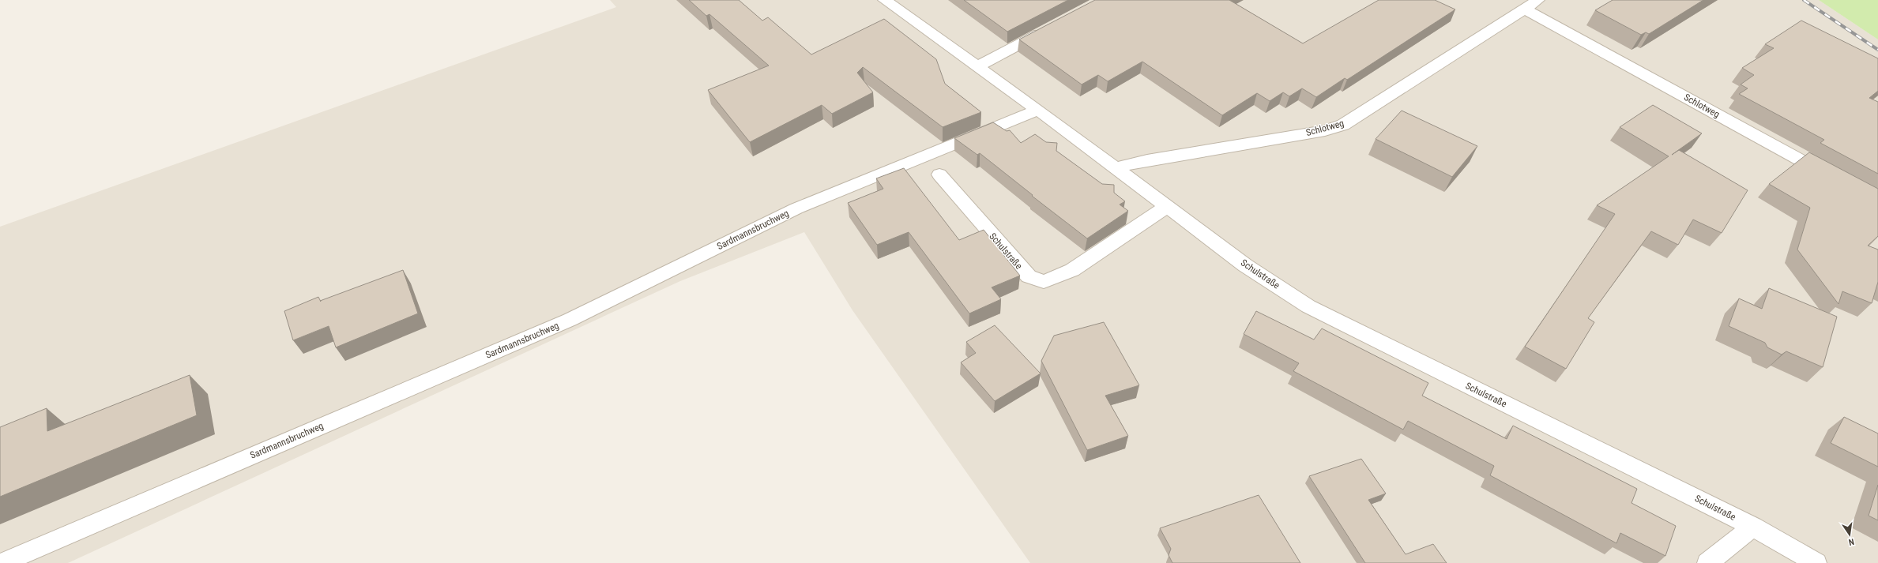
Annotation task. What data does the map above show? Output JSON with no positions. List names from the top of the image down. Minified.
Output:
{"streets":{"street":["Schlotweg","Sardmannsbruchweg","Schulstraße"]},"crossings":[["Schlotweg","Schulstraße"],["Sardmannsbruchweg","Schulstraße"]],"north":"bottom"}
